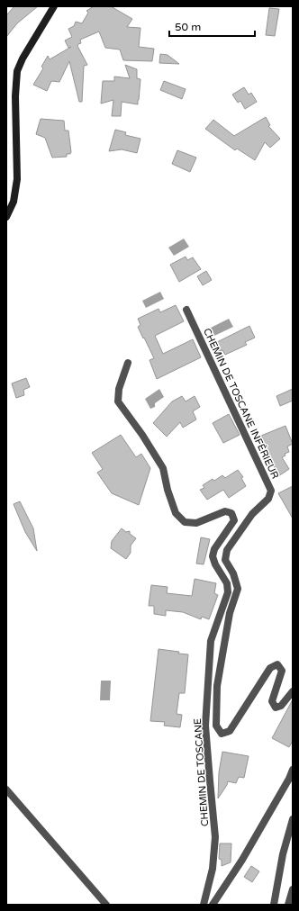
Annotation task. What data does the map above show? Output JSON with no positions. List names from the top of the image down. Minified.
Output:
{"streets":{"street":["CHEMIN DE TOSCANE INFÉRIEUR","CHEMIN DE TOSCANE"]},"scale_bar":"50 m"}
